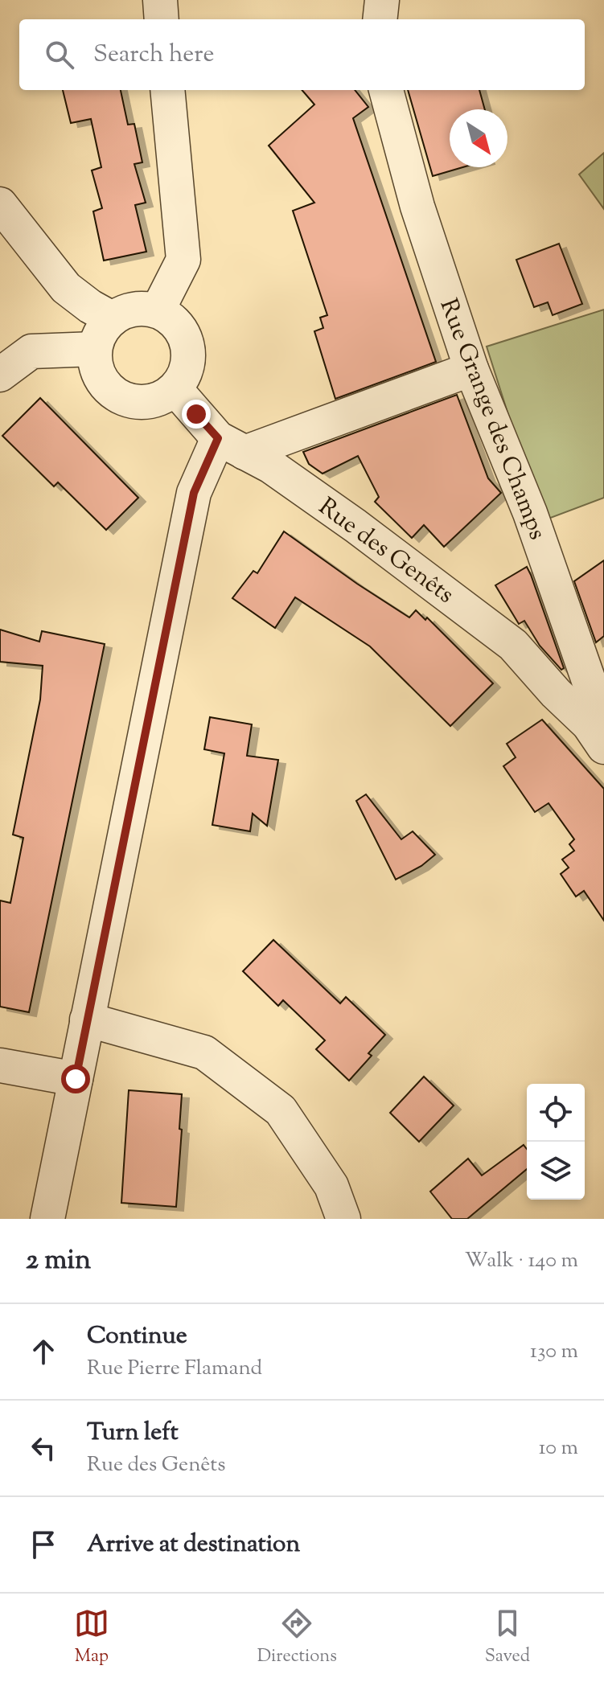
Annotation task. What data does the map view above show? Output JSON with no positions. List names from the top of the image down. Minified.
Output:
{"streets":{"street":["Rue Grange des Champs","Rue des Genêts"]},"crossings":[["Rue Grange des Champs","Rue des Genêts"]],"north":"bottom right","page":{"search":"Search here","heading":["2 min","Walk · 140 m"],"list":[["Continue","Rue Pierre Flamand","130 m"],["Turn left","Rue des Genêts","10 m"],"Arrive at destination"],"nav":["Map","Directions","Saved"]}}
